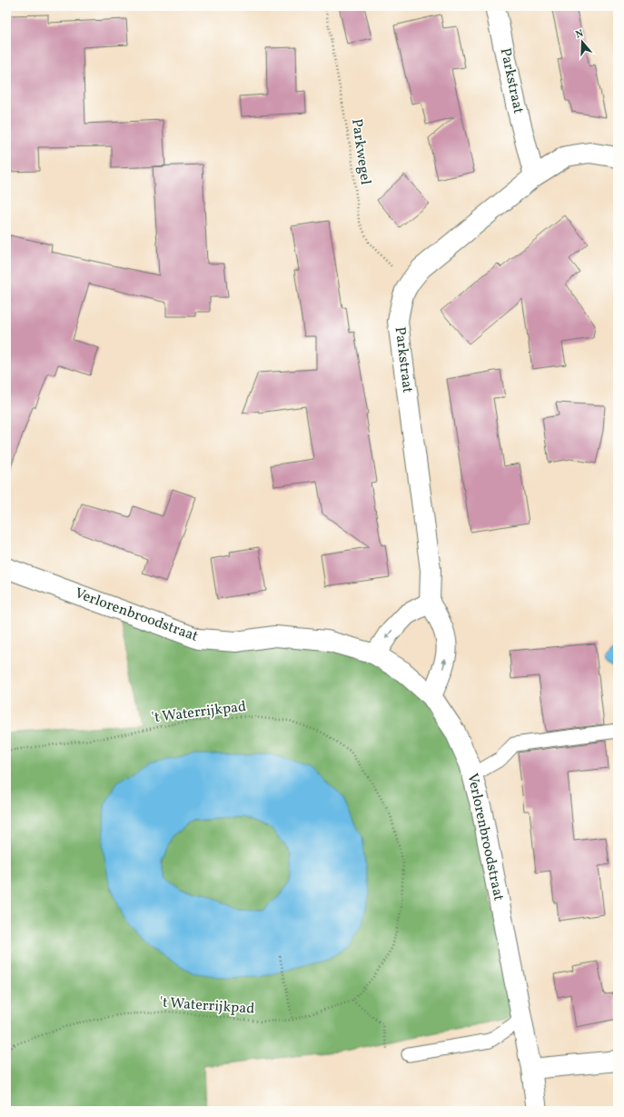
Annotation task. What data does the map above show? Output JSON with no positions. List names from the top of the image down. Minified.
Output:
{"streets":{"street":["Parkstraat","Verlorenbroodstraat"],"path":["Parkwegel","'t Waterrijkpad"]},"crossings":[["Parkstraat","Parkwegel"]],"north":"top"}
